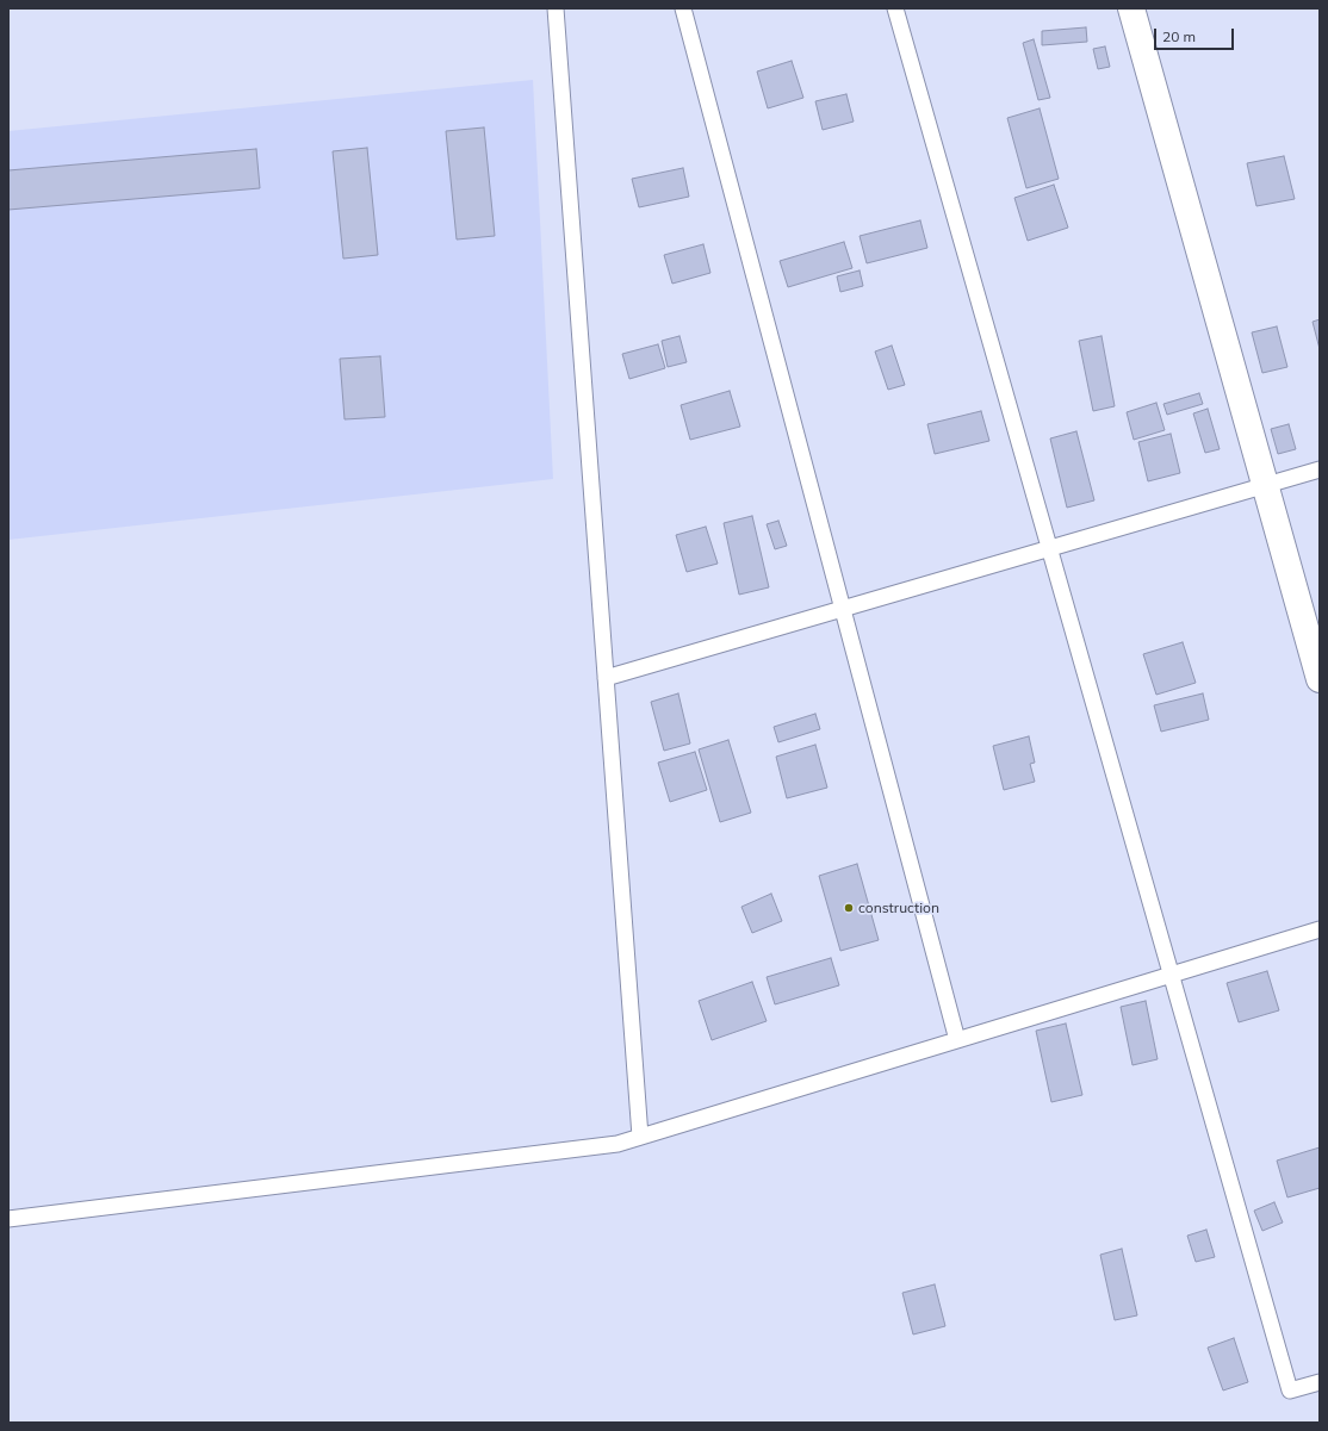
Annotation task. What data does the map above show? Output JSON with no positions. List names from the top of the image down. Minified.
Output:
{"places":["construction"],"scale_bar":"20 m"}
